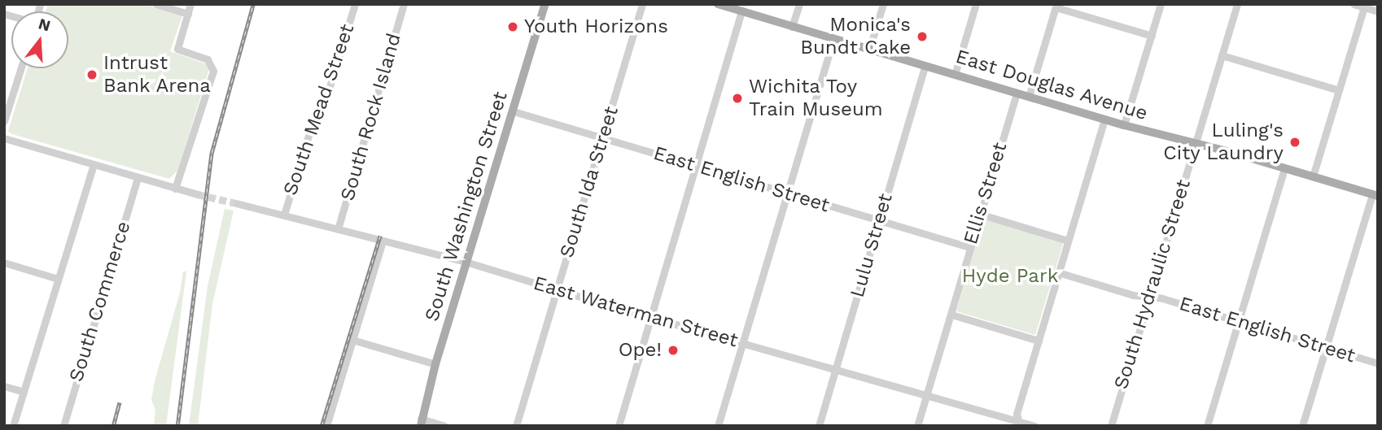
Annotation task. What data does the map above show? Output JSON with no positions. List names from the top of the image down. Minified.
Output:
{"streets":{"main road":["East Douglas Avenue","South Washington Street"],"street":["South Mead Street","South Rock Island","East English Street","South Ida Street","Ellis Street","Lulu Street","South Hydraulic Street","South Commerce","East Waterman Street"]},"crossings":[["East Douglas Avenue","Ellis Street"],["East Douglas Avenue","Lulu Street"],["East Douglas Avenue","South Hydraulic Street"],["South Mead Street","East Waterman Street"],["South Rock Island","East Waterman Street"],["East English Street","South Ida Street"],["East English Street","Ellis Street"],["East English Street","South Washington Street"],["East English Street","Lulu Street"],["East English Street","South Hydraulic Street"],["South Ida Street","East Waterman Street"],["Ellis Street","East Waterman Street"],["South Washington Street","East Waterman Street"],["Lulu Street","East Waterman Street"]],"parks":["Hyde Park"],"places":["Youth Horizons","Monica's Bundt Cake","Intrust Bank Arena","Wichita Toy Train Museum","Luling's City Laundry","Ope!"],"north":"top"}
